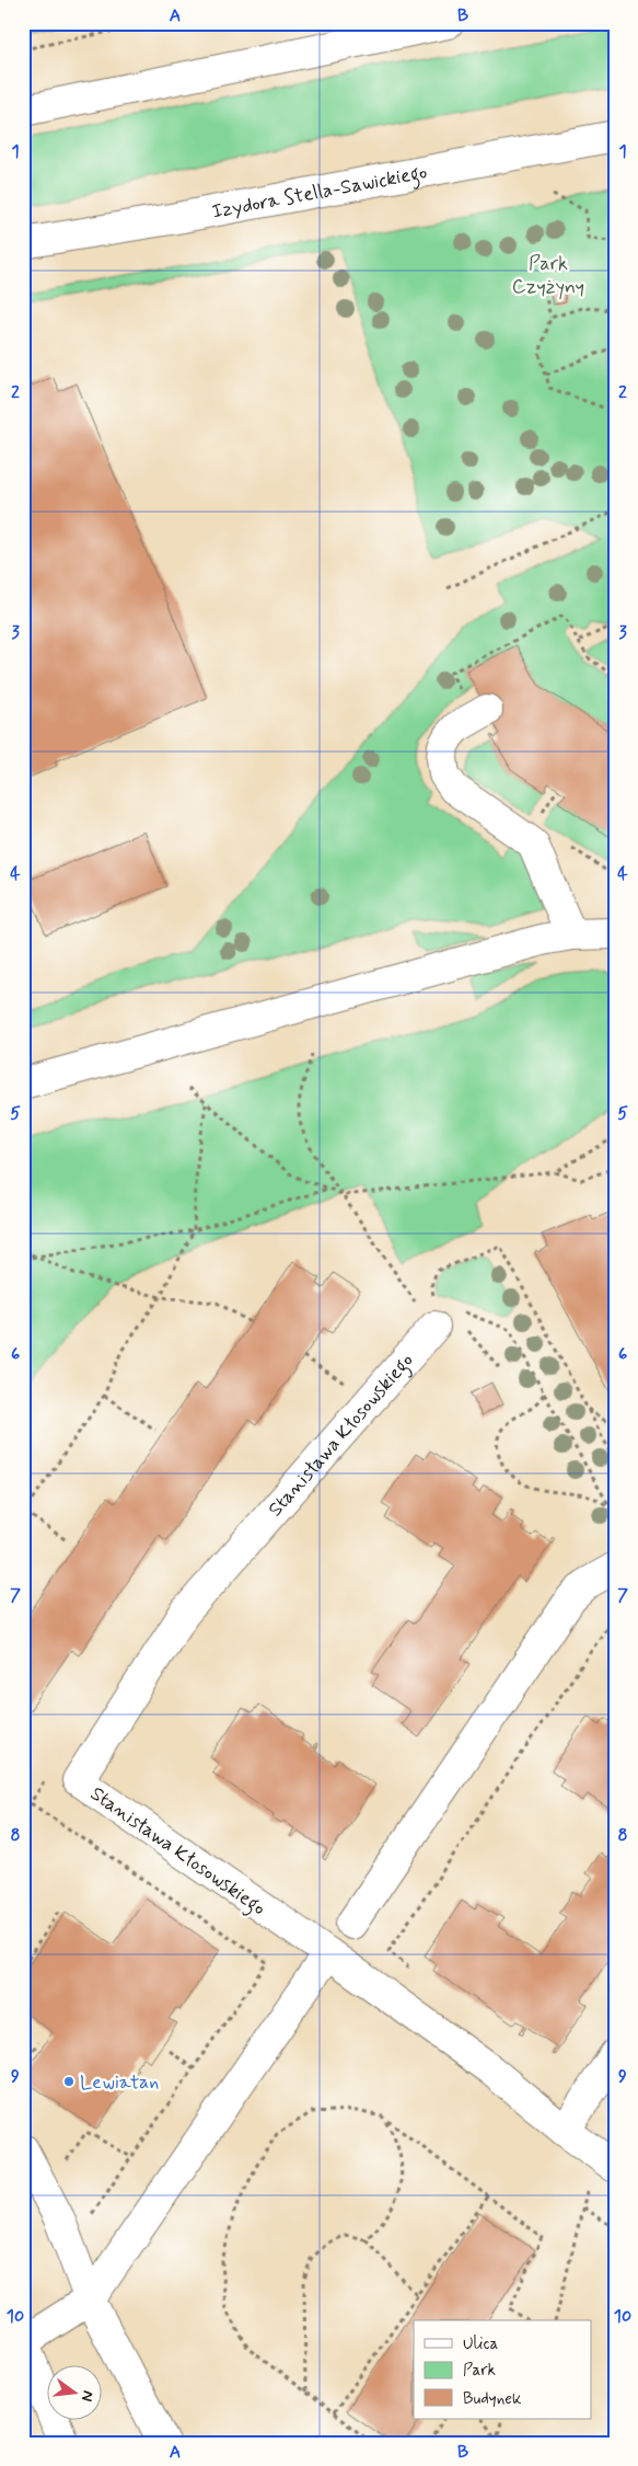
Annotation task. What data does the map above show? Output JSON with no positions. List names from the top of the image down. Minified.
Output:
{"streets":{"street":["Izydora Stella-Sawickiego","Stanisława Kłosowskiego"]},"parks":["Park Czyżyny"],"places":["Lewiatan"],"legend":["Ulica","Park","Budynek"],"north":"right","grid":{"columns":["A","B"],"rows":["1","2","3","4","5","6","7","8","9","10"]}}
